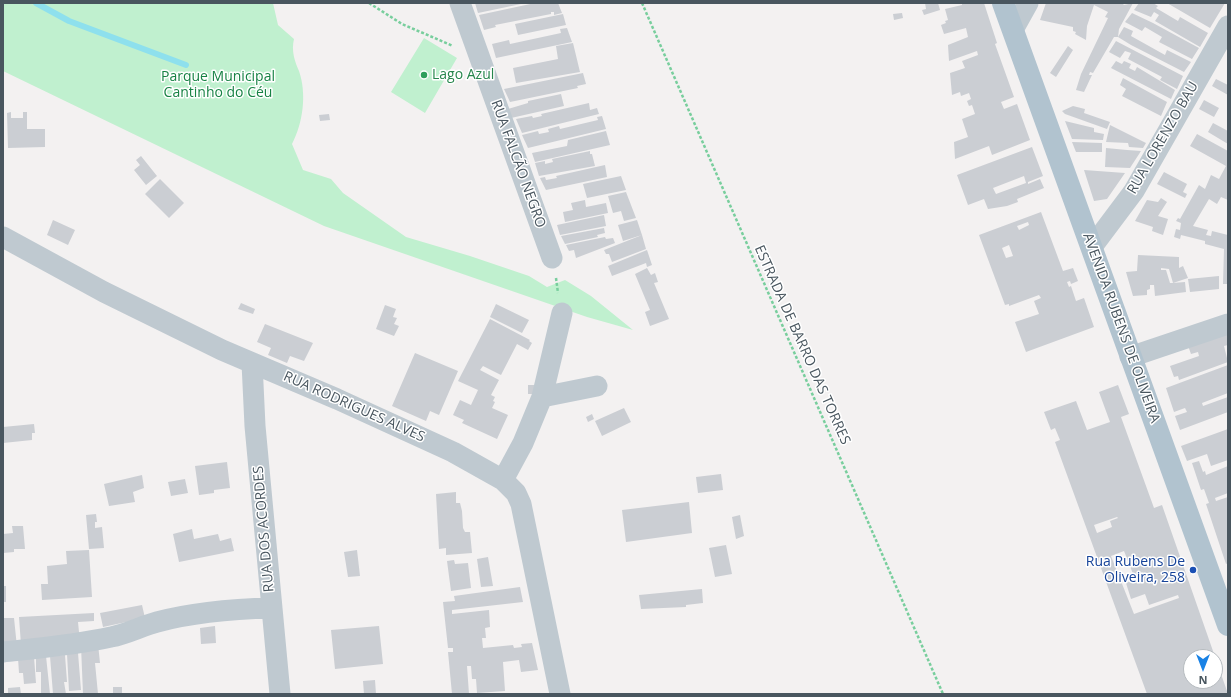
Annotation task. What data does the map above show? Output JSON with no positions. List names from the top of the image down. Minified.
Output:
{"streets":{"main road":["AVENIDA RUBENS DE OLIVEIRA"],"street":["RUA LORENZO BAU","RUA FALCÃO NEGRO","RUA RODRIGUES ALVES","RUA DOS ACORDES"],"path":["ESTRADA DE BARRO DAS TORRES"]},"crossings":[["RUA LORENZO BAU","AVENIDA RUBENS DE OLIVEIRA"],["RUA RODRIGUES ALVES","RUA DOS ACORDES"]],"parks":["Parque Municipal Cantinho do Céu"],"places":["Lago Azul","Rua Rubens De Oliveira, 258"],"north":"bottom"}
